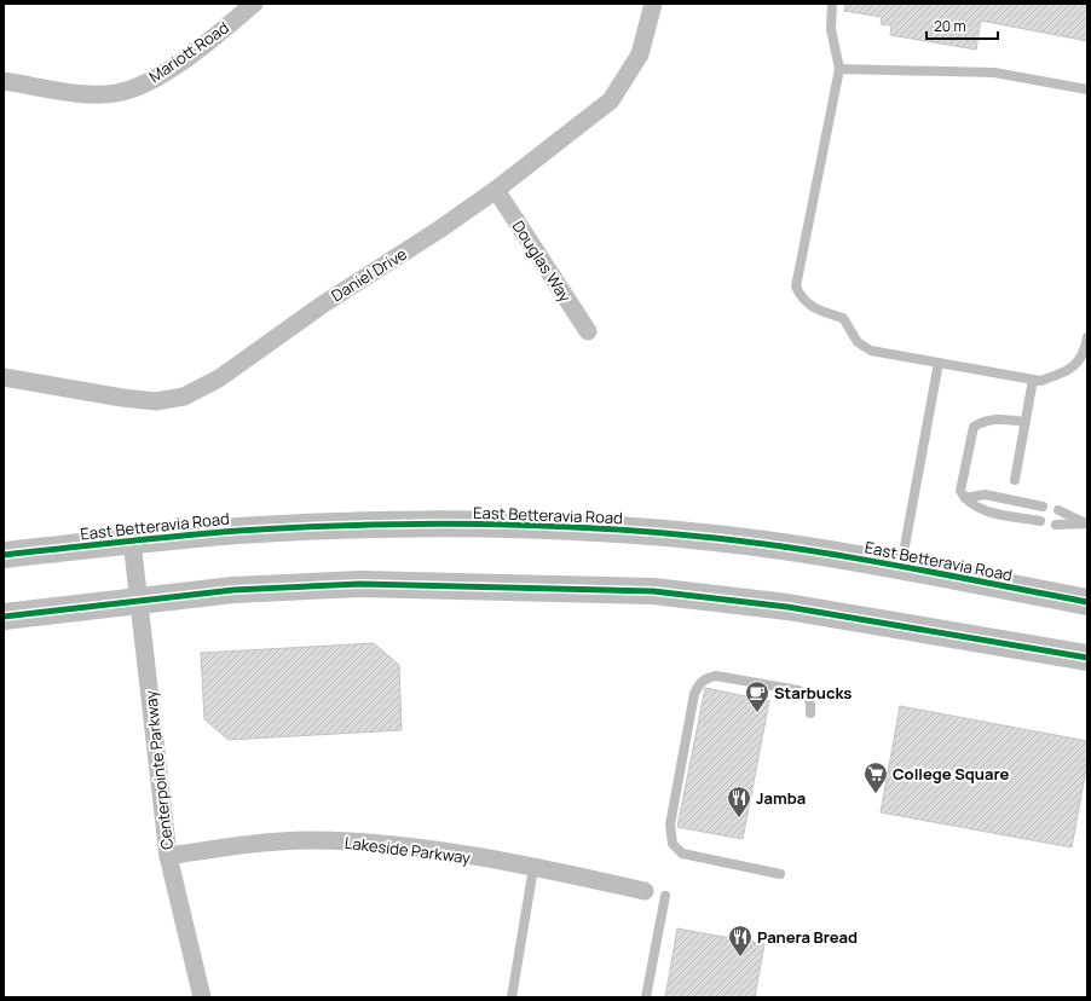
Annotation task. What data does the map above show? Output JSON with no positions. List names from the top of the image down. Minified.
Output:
{"streets":{"highway":["East Betteravia Road"],"street":["Mariott Road","Douglas Way","Daniel Drive","Centerpointe Parkway","Lakeside Parkway"]},"crossings":[["Douglas Way","Daniel Drive"],["East Betteravia Road","Centerpointe Parkway"],["Centerpointe Parkway","Lakeside Parkway"]],"places":{"cafe":["Starbucks"],"supermarket":["College Square"],"restaurant":["Jamba","Panera Bread"]},"scale_bar":"20 m"}
